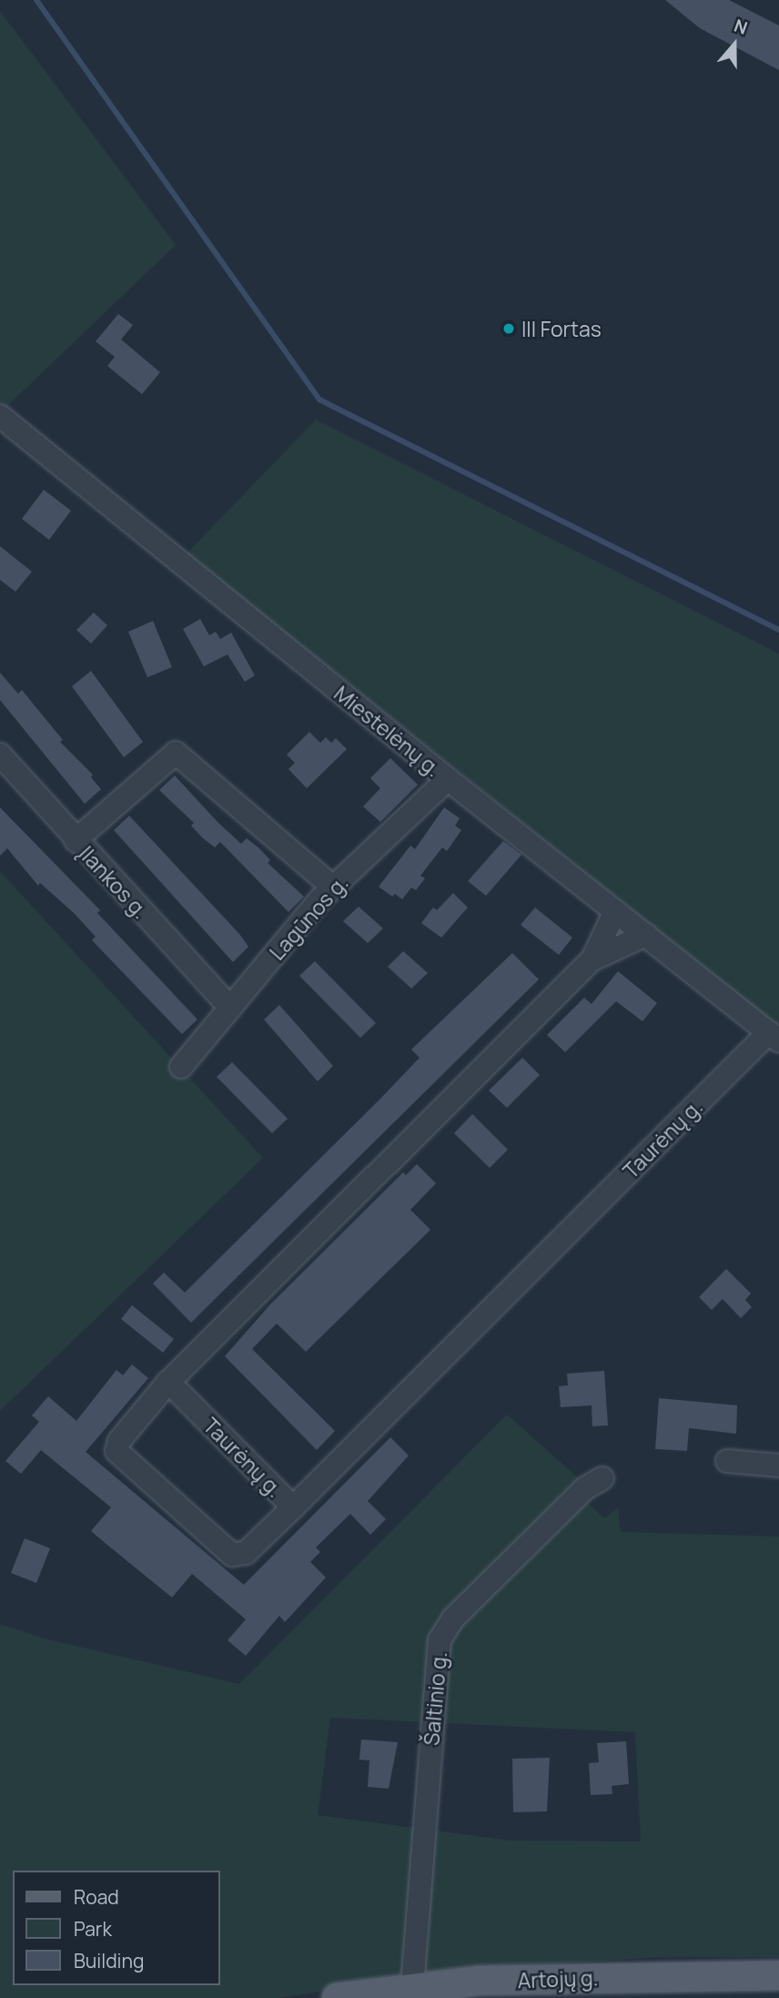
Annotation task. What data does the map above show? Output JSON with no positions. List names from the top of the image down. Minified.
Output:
{"streets":{"main road":["Artojų g."],"street":["Miestelėnų g.","Įlankos g.","Lagūnos g.","Taurėnų g.","Šaltinio g."]},"crossings":[["Miestelėnų g.","Lagūnos g."],["Miestelėnų g.","Taurėnų g."],["Įlankos g.","Lagūnos g."],["Šaltinio g.","Artojų g."]],"places":["III Fortas"],"legend":["Road","Park","Building"],"north":"top"}
